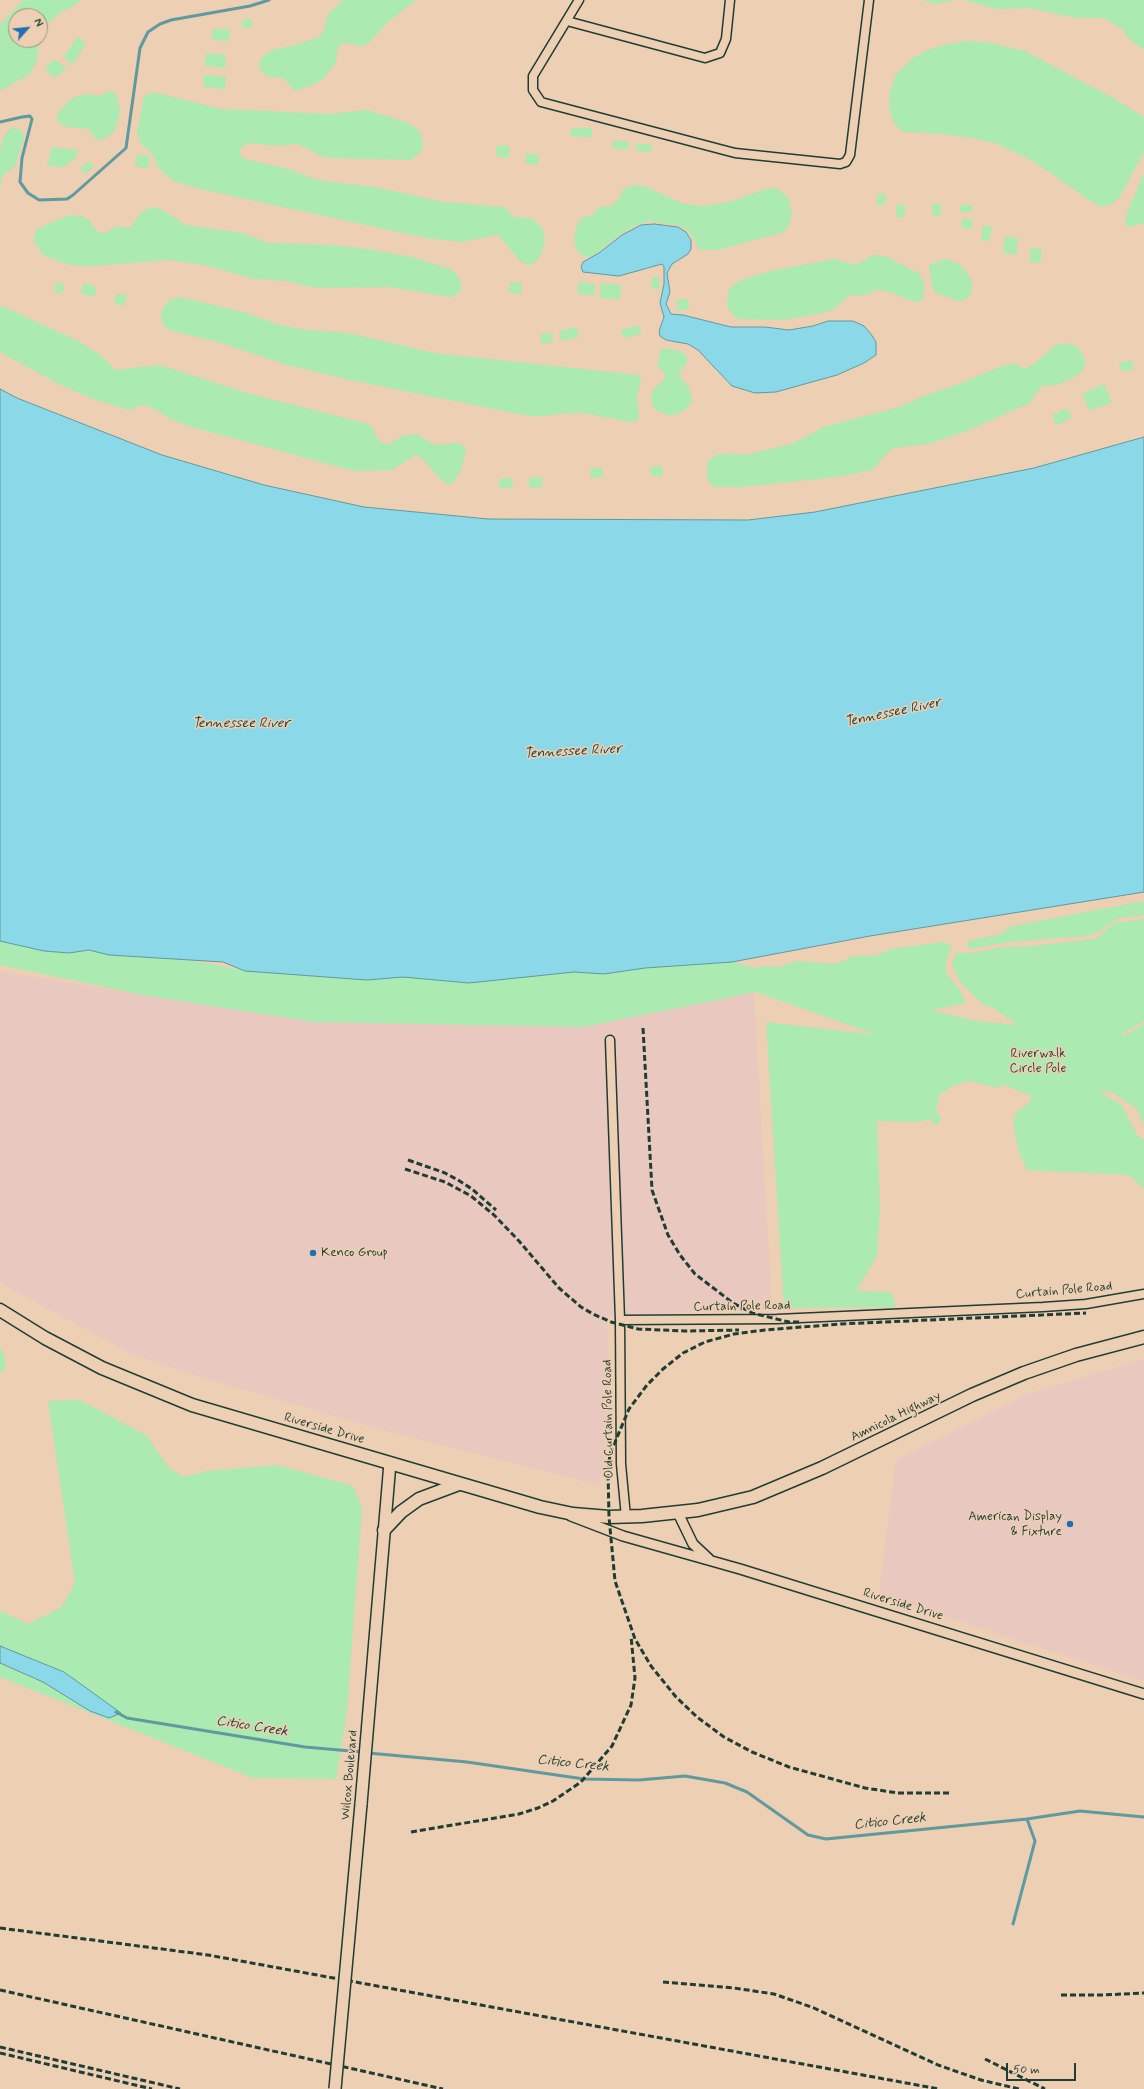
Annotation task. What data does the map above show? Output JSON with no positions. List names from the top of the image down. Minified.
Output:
{"streets":{"main road":["Amnicola Highway","Riverside Drive","Wilcox Boulevard"],"street":["Curtain Pole Road","Old Curtain Pole Road"]},"crossings":[["Curtain Pole Road","Old Curtain Pole Road"],["Amnicola Highway","Riverside Drive"],["Old Curtain Pole Road","Riverside Drive"],["Riverside Drive","Wilcox Boulevard"]],"water":["Tennessee River","Citico Creek"],"parks":["Riverwalk Circle Pole"],"places":["Kenco Group","American Display & Fixture"],"scale_bar":"50 m","north":"top right"}
